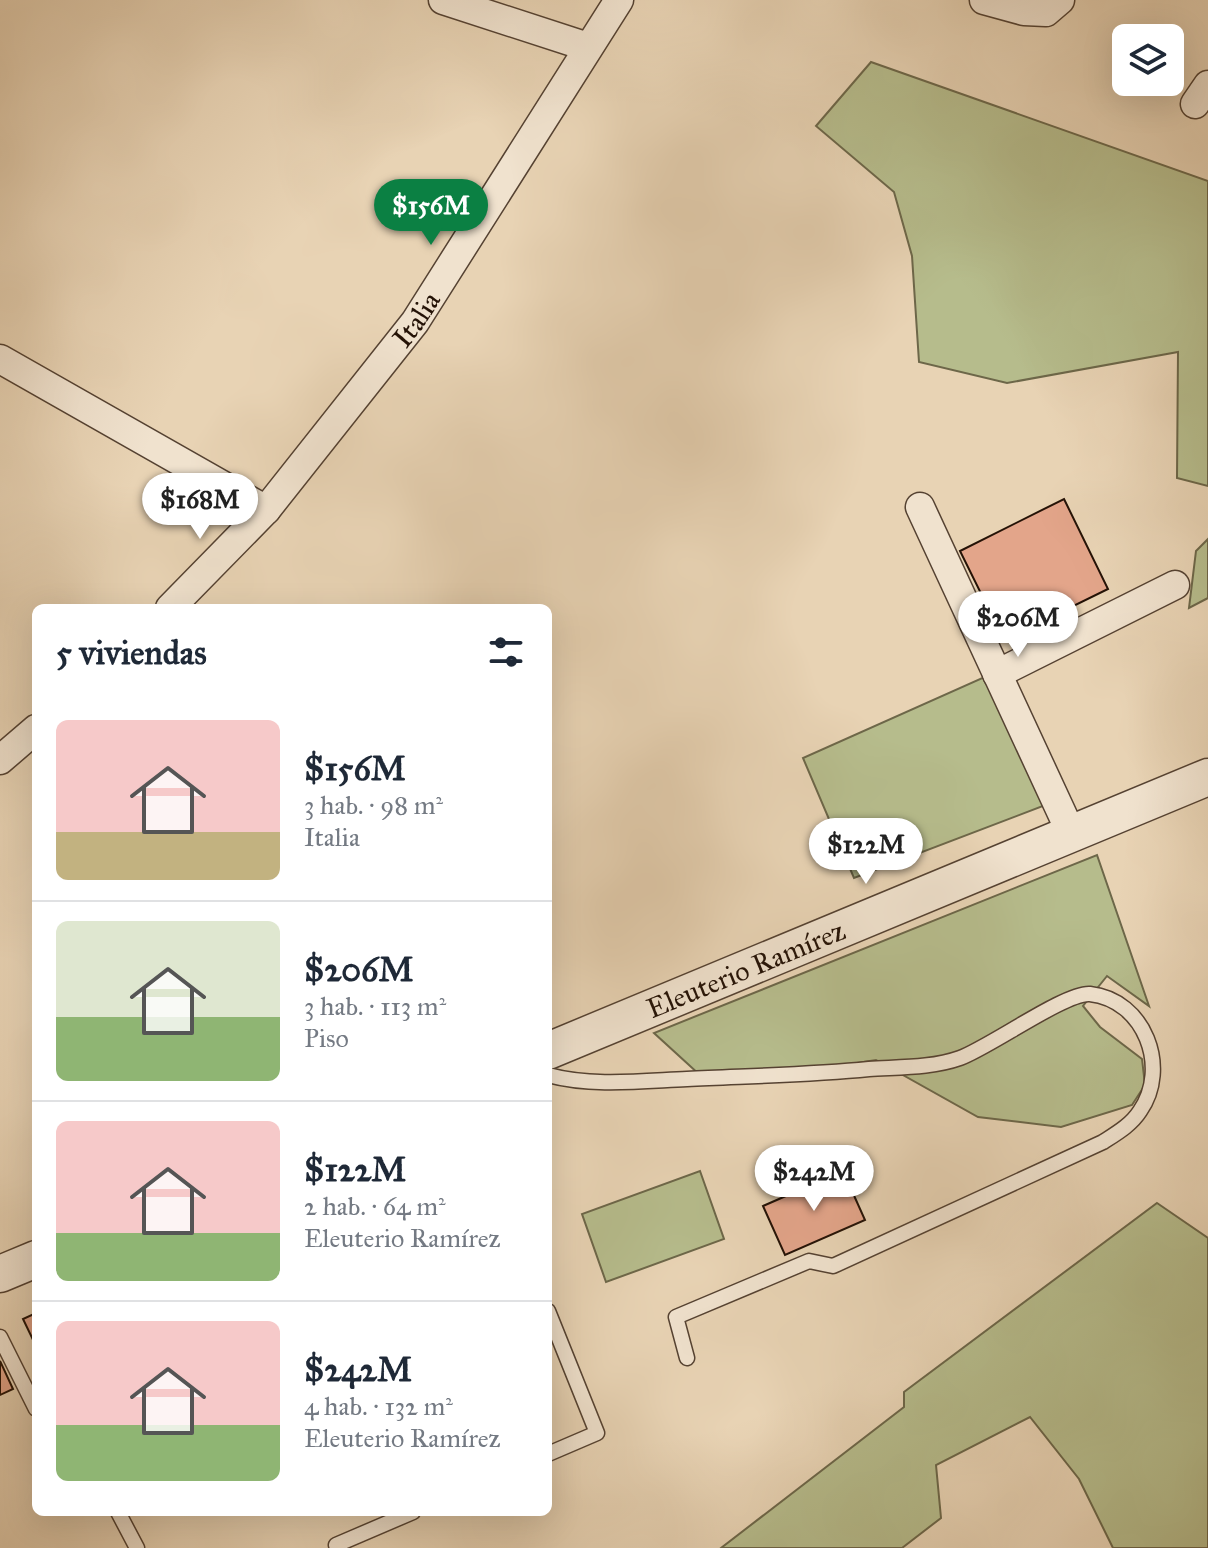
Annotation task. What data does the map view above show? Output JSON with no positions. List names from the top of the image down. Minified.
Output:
{"streets":{"street":["Italia","Eleuterio Ramírez"]},"page":{"price":["$156M","$168M","$206M","$122M","$242M"],"heading":"5 viviendas","list":[{"name":"$156M","note":"3 hab. · 98 m² · Italia"},{"name":"$206M","note":"3 hab. · 113 m² · Piso"},{"name":"$122M","note":"2 hab. · 64 m² · Eleuterio Ramírez"},{"name":"$242M","note":"4 hab. · 132 m² · Eleuterio Ramírez"}]}}
